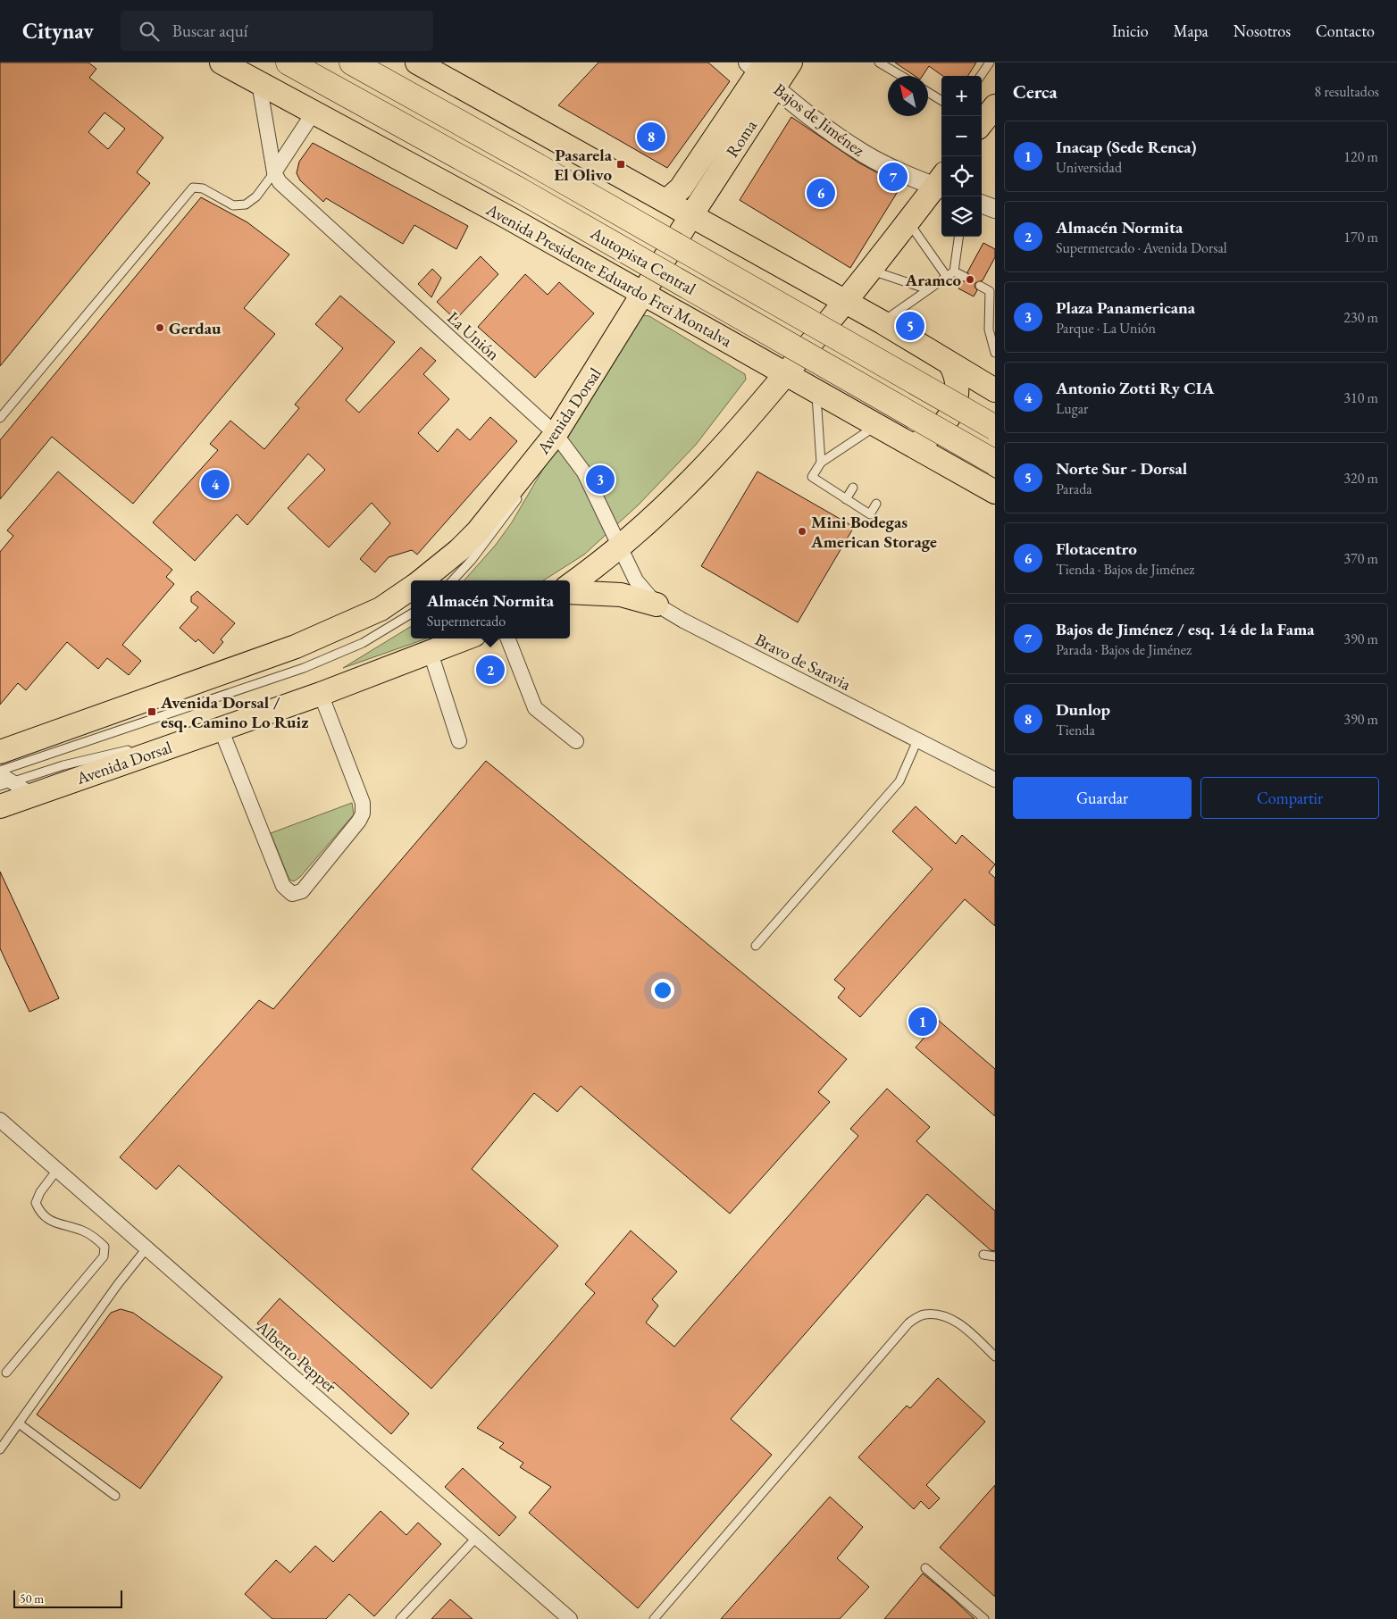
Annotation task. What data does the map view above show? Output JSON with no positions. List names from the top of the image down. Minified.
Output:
{"streets":{"highway":["Autopista Central"],"main road":["Roma","Avenida Presidente Eduardo Frei Montalva","Avenida Dorsal"],"street":["Bajos de Jiménez","La Unión","Bravo de Saravia","Alberto Pepper"]},"crossings":[["Bajos de Jiménez","Roma"],["Roma","Avenida Dorsal"],["Avenida Presidente Eduardo Frei Montalva","La Unión"],["Avenida Presidente Eduardo Frei Montalva","Avenida Dorsal"],["La Unión","Avenida Dorsal"],["La Unión","Bravo de Saravia"]],"places":{"transit":["Pasarela El Olivo","Avenida Dorsal / esq. Camino Lo Ruiz"],"other":["Aramco","Gerdau","Mini Bodegas American Storage"]},"scale_bar":"50 m","north":"top left","page":{"header":"Citynav","search":"Buscar aquí","nav":["Inicio","Mapa","Nosotros","Contacto"],"heading":["Cerca","8 resultados"],"map_buttons":["+","−"],"pins":["8","7","6","5","3","4","2","1"],"list":[{"mark":"1","name":"Inacap (Sede Renca)","note":"Universidad","value":"120 m"},{"mark":"2","name":"Almacén Normita","note":"Supermercado · Avenida Dorsal","value":"170 m"},{"mark":"3","name":"Plaza Panamericana","note":"Parque · La Unión","value":"230 m"},{"mark":"4","name":"Antonio Zotti Ry CIA","note":"Lugar","value":"310 m"},{"mark":"5","name":"Norte Sur - Dorsal","note":"Parada","value":"320 m"},{"mark":"6","name":"Flotacentro","note":"Tienda · Bajos de Jiménez","value":"370 m"},{"mark":"7","name":"Bajos de Jiménez / esq. 14 de la Fama","note":"Parada · Bajos de Jiménez","value":"390 m"},{"mark":"8","name":"Dunlop","note":"Tienda","value":"390 m"}],"popup":["Almacén Normita","Supermercado"],"buttons":["Guardar","Compartir"],"scale":"50 m"}}
